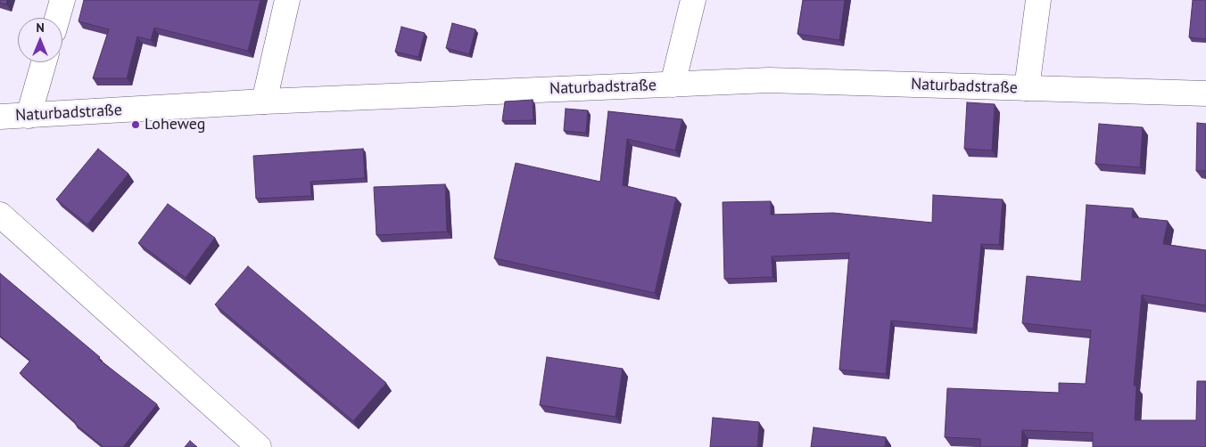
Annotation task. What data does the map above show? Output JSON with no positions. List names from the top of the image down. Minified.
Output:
{"streets":{"street":["Naturbadstraße"]},"places":["Loheweg"],"north":"top"}
